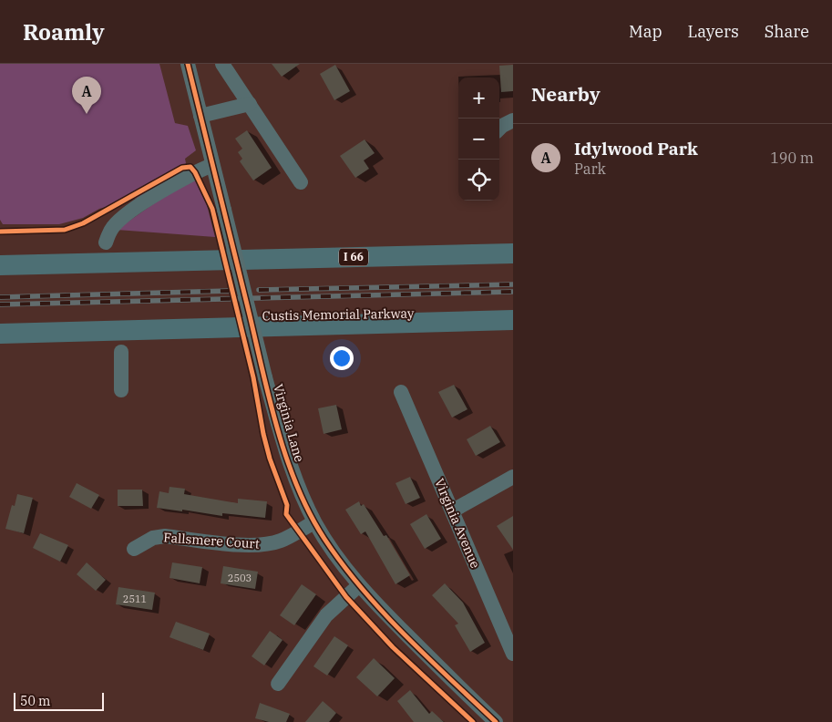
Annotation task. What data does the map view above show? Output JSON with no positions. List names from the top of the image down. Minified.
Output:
{"streets":{"highway":["I 66","Custis Memorial Parkway"],"street":["Virginia Lane","Virginia Avenue","Fallsmere Court"]},"crossings":[["Virginia Lane","Fallsmere Court"]],"house_numbers":["2503","2511"],"scale_bar":"50 m","page":{"header":"Roamly","nav":["Map","Layers","Share"],"heading":"Nearby","pins":"A","map_buttons":["+","−"],"list":[{"mark":"A","name":"Idylwood Park","note":"Park","value":"190 m"}],"scale":"50 m"}}
